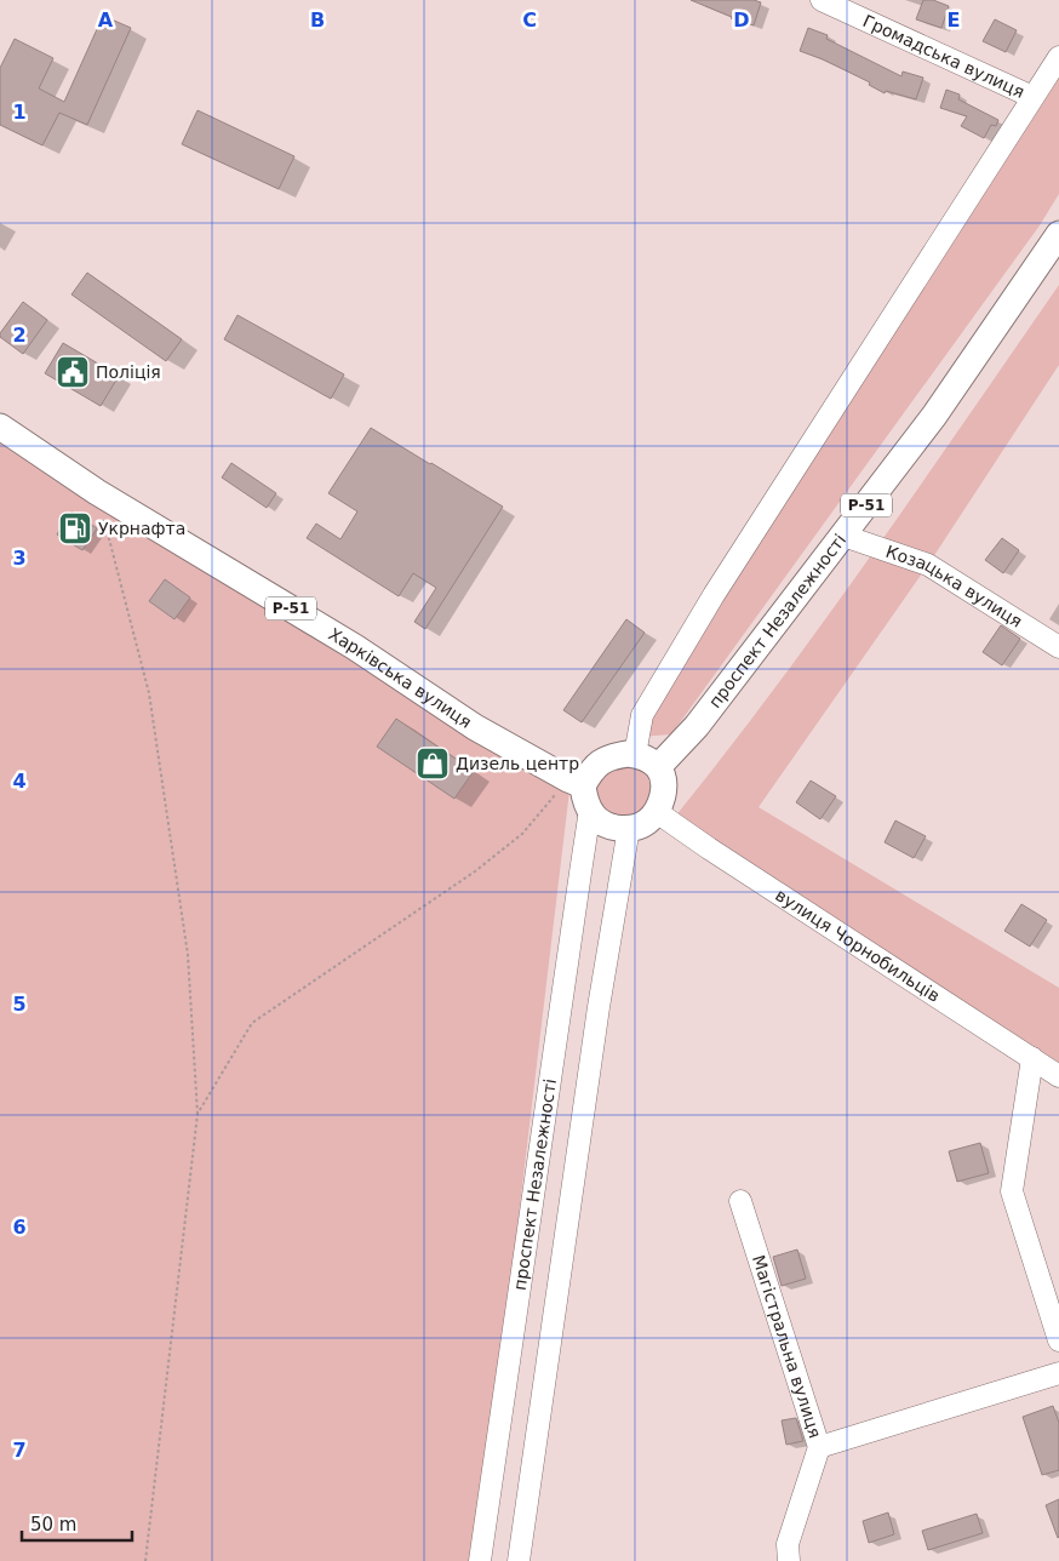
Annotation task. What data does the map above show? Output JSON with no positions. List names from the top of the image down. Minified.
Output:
{"streets":{"main road":["Р-51","проспект Незалежності","Харківська вулиця"],"street":["Громадська вулиця","Козацька вулиця","вулиця Чорнобильців","Магістральна вулиця"]},"crossings":[["Козацька вулиця","проспект Незалежності"],["проспект Незалежності","Харківська вулиця"],["проспект Незалежності","вулиця Чорнобильців"],["Харківська вулиця","вулиця Чорнобильців"]],"places":{"public building":["Поліція"],"fuel station":["Укрнафта"],"shop":["Дизель центр"]},"scale_bar":"50 m","grid":{"columns":["A","B","C","D","E"],"rows":["1","2","3","4","5","6","7"]}}
